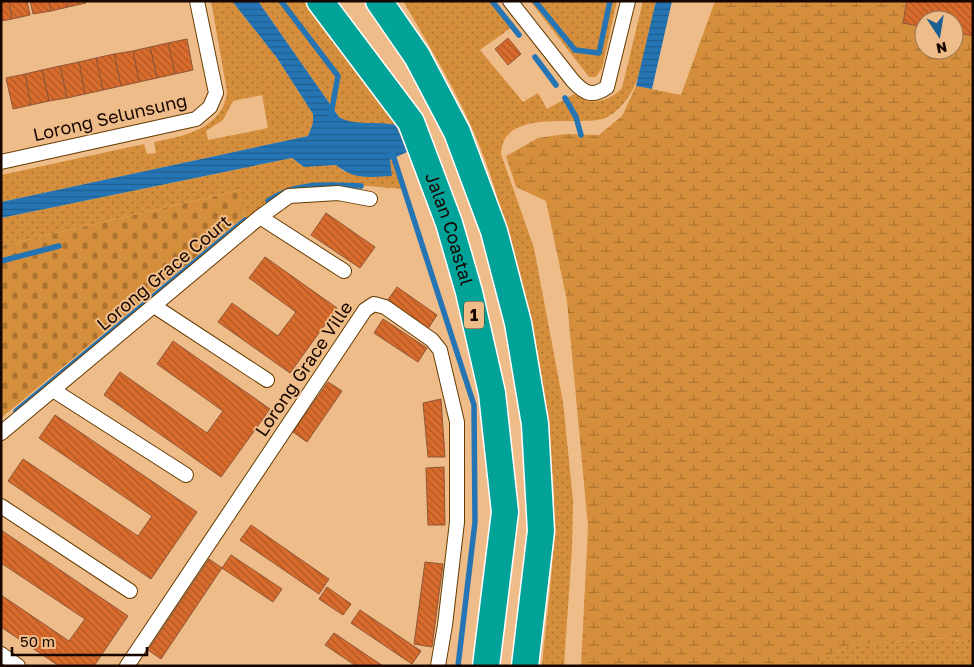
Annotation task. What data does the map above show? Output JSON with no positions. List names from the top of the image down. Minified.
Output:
{"streets":{"highway":["Jalan Coastal","1"],"street":["Lorong Selunsung","Lorong Grace Court","Lorong Grace Ville"]},"scale_bar":"50 m","north":"bottom"}
